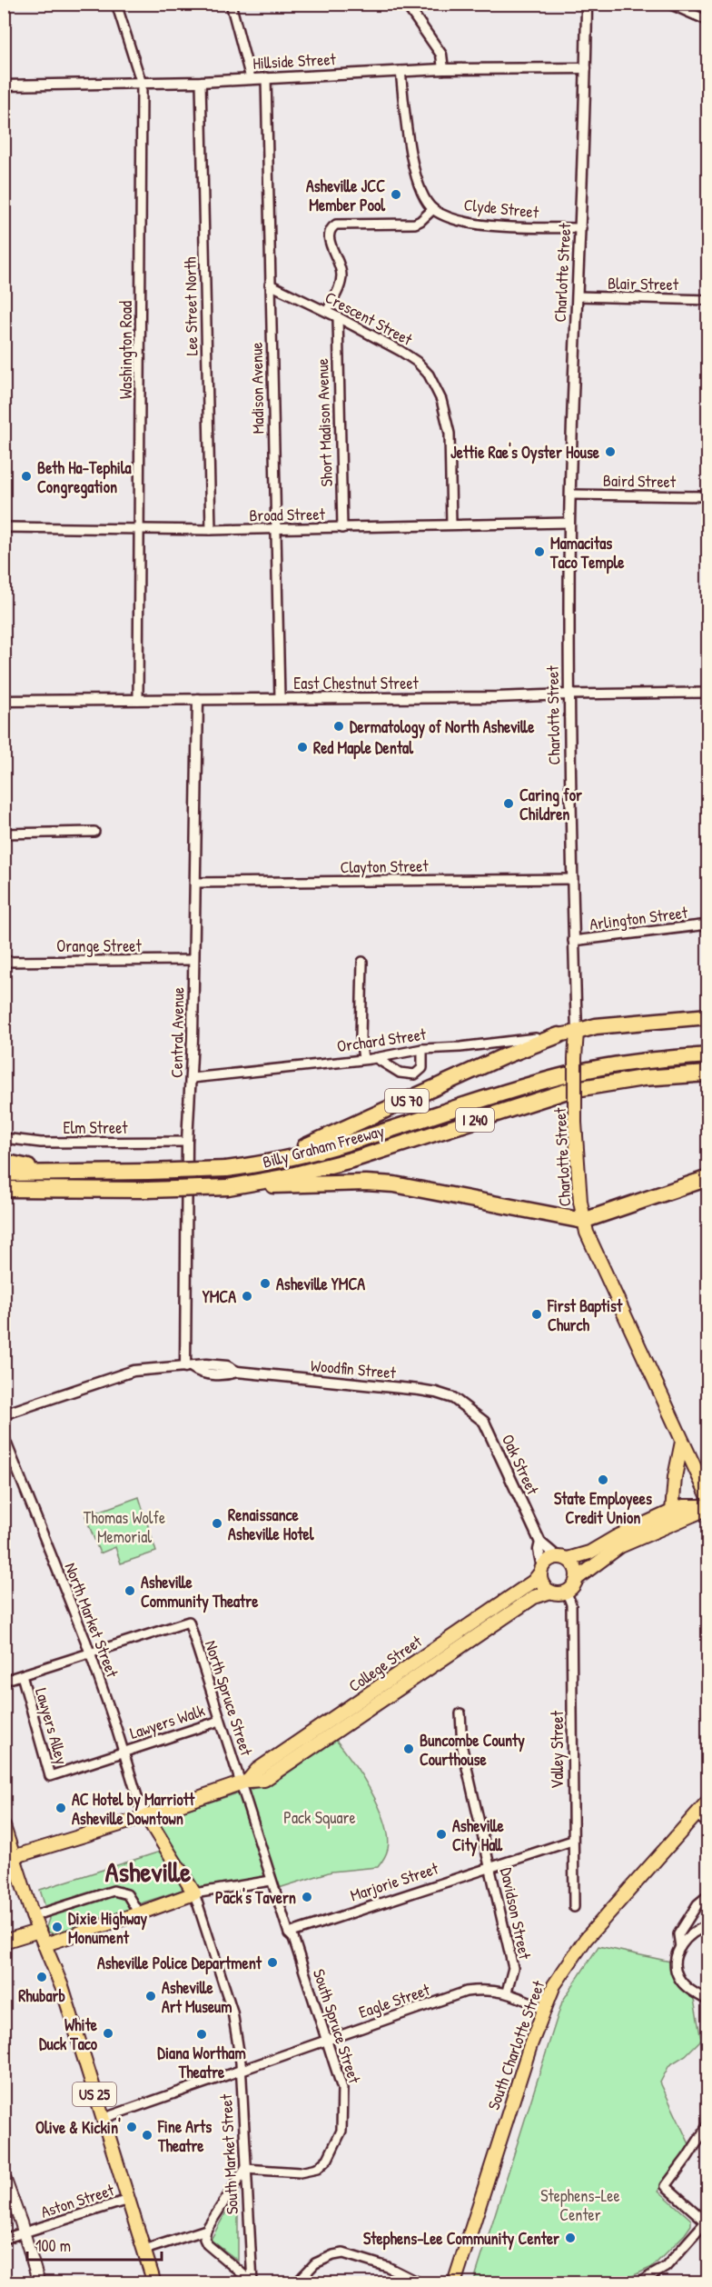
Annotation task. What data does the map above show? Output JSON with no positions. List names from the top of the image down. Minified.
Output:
{"streets":{"highway":["US 70","I 240","Billy Graham Freeway"],"main road":["Charlotte Street","Orchard Street","College Street","South Charlotte Street","US 25","South Market Street"],"street":["Hillside Street","Clyde Street","Blair Street","Lee Street North","Crescent Street","Washington Road","Madison Avenue","Short Madison Avenue","Baird Street","Broad Street","East Chestnut Street","Clayton Street","Arlington Street","Orange Street","Central Avenue","Elm Street","Woodfin Street","Oak Street","North Market Street","North Spruce Street","Lawyers Walk","Lawyers Alley","Valley Street","Marjorie Street","Davidson Street","Eagle Street","South Spruce Street","Aston Street"]},"crossings":[["Hillside Street","Charlotte Street"],["Hillside Street","Lee Street North"],["Hillside Street","Washington Road"],["Hillside Street","Madison Avenue"],["Clyde Street","Charlotte Street"],["Charlotte Street","Blair Street"],["Charlotte Street","Baird Street"],["Charlotte Street","Broad Street"],["Charlotte Street","East Chestnut Street"],["Charlotte Street","Clayton Street"],["Charlotte Street","Arlington Street"],["Charlotte Street","Orchard Street"],["Lee Street North","Broad Street"],["Crescent Street","Madison Avenue"],["Crescent Street","Short Madison Avenue"],["Crescent Street","Broad Street"],["Washington Road","Broad Street"],["Washington Road","East Chestnut Street"],["Madison Avenue","Broad Street"],["Madison Avenue","East Chestnut Street"],["Short Madison Avenue","Broad Street"],["East Chestnut Street","Central Avenue"],["Clayton Street","Central Avenue"],["Orange Street","Central Avenue"],["Central Avenue","Orchard Street"],["Central Avenue","Elm Street"],["Central Avenue","Woodfin Street"],["Orchard Street","US 70"],["US 70","Billy Graham Freeway"],["Woodfin Street","Oak Street"],["Oak Street","College Street"],["Oak Street","Valley Street"],["North Market Street","College Street"],["North Market Street","North Spruce Street"],["North Market Street","Lawyers Walk"],["North Market Street","Lawyers Alley"],["North Market Street","South Market Street"],["College Street","North Spruce Street"],["College Street","Valley Street"],["College Street","South Spruce Street"],["College Street","US 25"],["College Street","South Market Street"],["North Spruce Street","Lawyers Walk"],["North Spruce Street","South Spruce Street"],["Lawyers Walk","Lawyers Alley"],["Valley Street","Marjorie Street"],["Marjorie Street","Davidson Street"],["Marjorie Street","South Spruce Street"],["Davidson Street","Eagle Street"],["Eagle Street","South Spruce Street"],["Eagle Street","South Charlotte Street"],["Eagle Street","US 25"],["Eagle Street","South Market Street"],["South Spruce Street","South Market Street"],["US 25","Aston Street"]],"districts":["Asheville"],"parks":["Thomas Wolfe Memorial","Pack Square","Stephens-Lee Center"],"places":["Asheville JCC Member Pool","Jettie Rae's Oyster House","Beth Ha-Tephila Congregation","Mamacitas Taco Temple","Dermatology of North Asheville","Red Maple Dental","Caring for Children","Asheville YMCA","YMCA","First Baptist Church","State Employees Credit Union","Renaissance Asheville Hotel","Asheville Community Theatre","Buncombe County Courthouse","AC Hotel by Marriott Asheville Downtown","Asheville City Hall","Pack's Tavern","Dixie Highway Monument","Asheville Police Department","Rhubarb","Asheville Art Museum","White Duck Taco","Diana Wortham Theatre","Olive & Kickin'","Fine Arts Theatre","Stephens-Lee Community Center"],"scale_bar":"100 m"}
